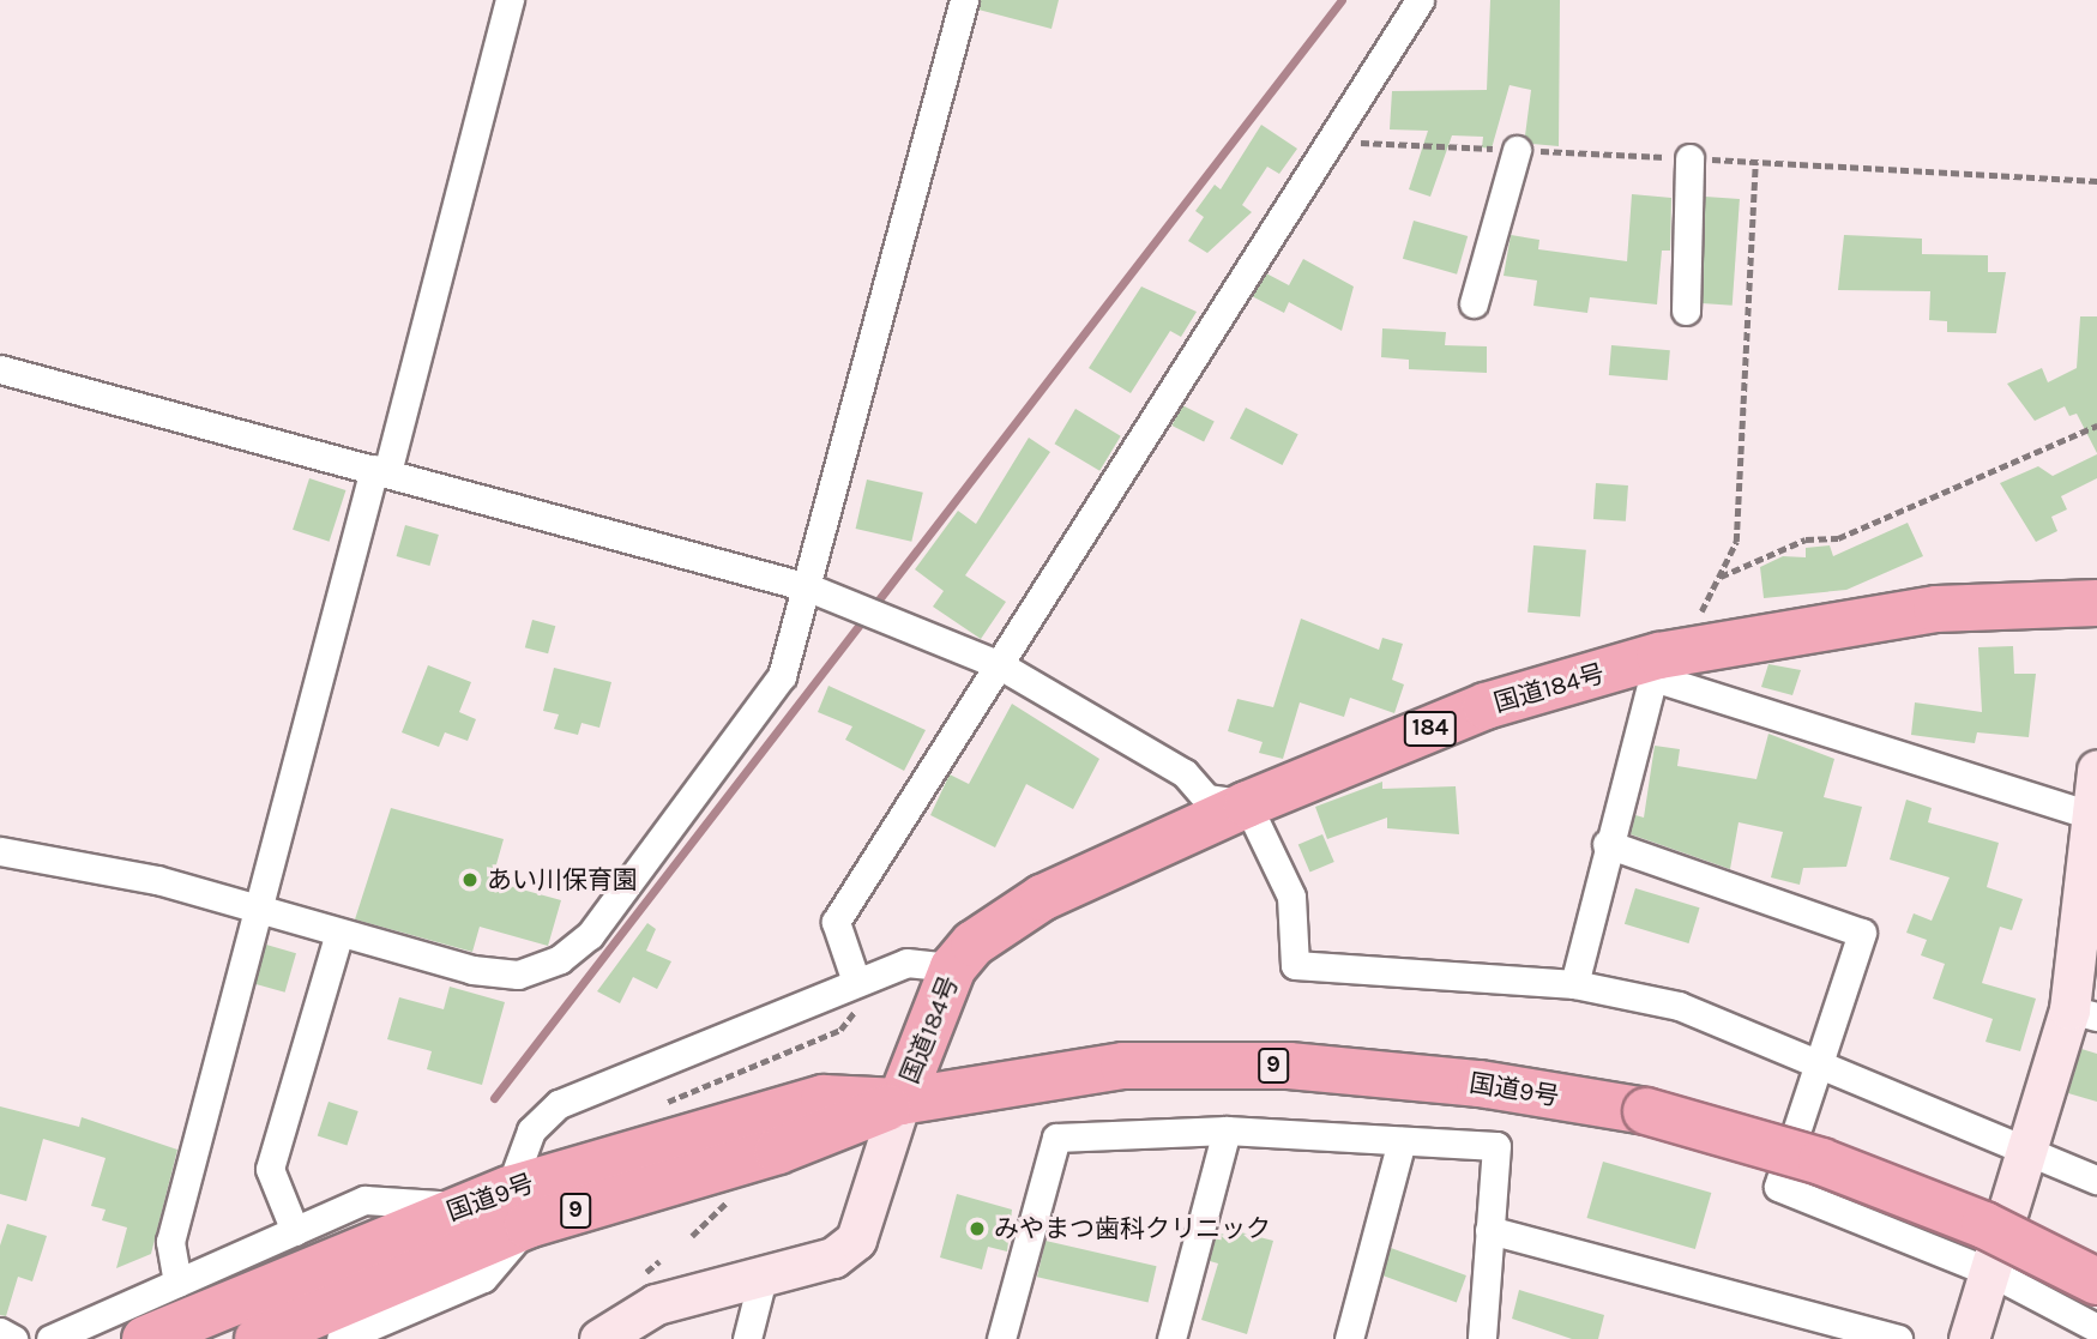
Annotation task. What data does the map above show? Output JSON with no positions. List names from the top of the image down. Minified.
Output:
{"streets":{"highway":["国道184号","184","9","国道9号"]},"crossings":[["国道184号","国道9号"]],"places":["あい川保育園","みやまつ歯科クリニック"]}
